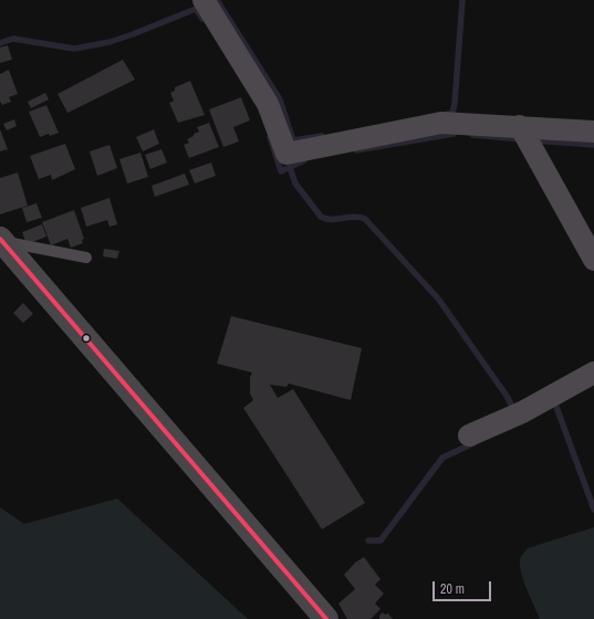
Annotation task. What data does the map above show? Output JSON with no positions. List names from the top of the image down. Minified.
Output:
{"scale_bar":"20 m"}
